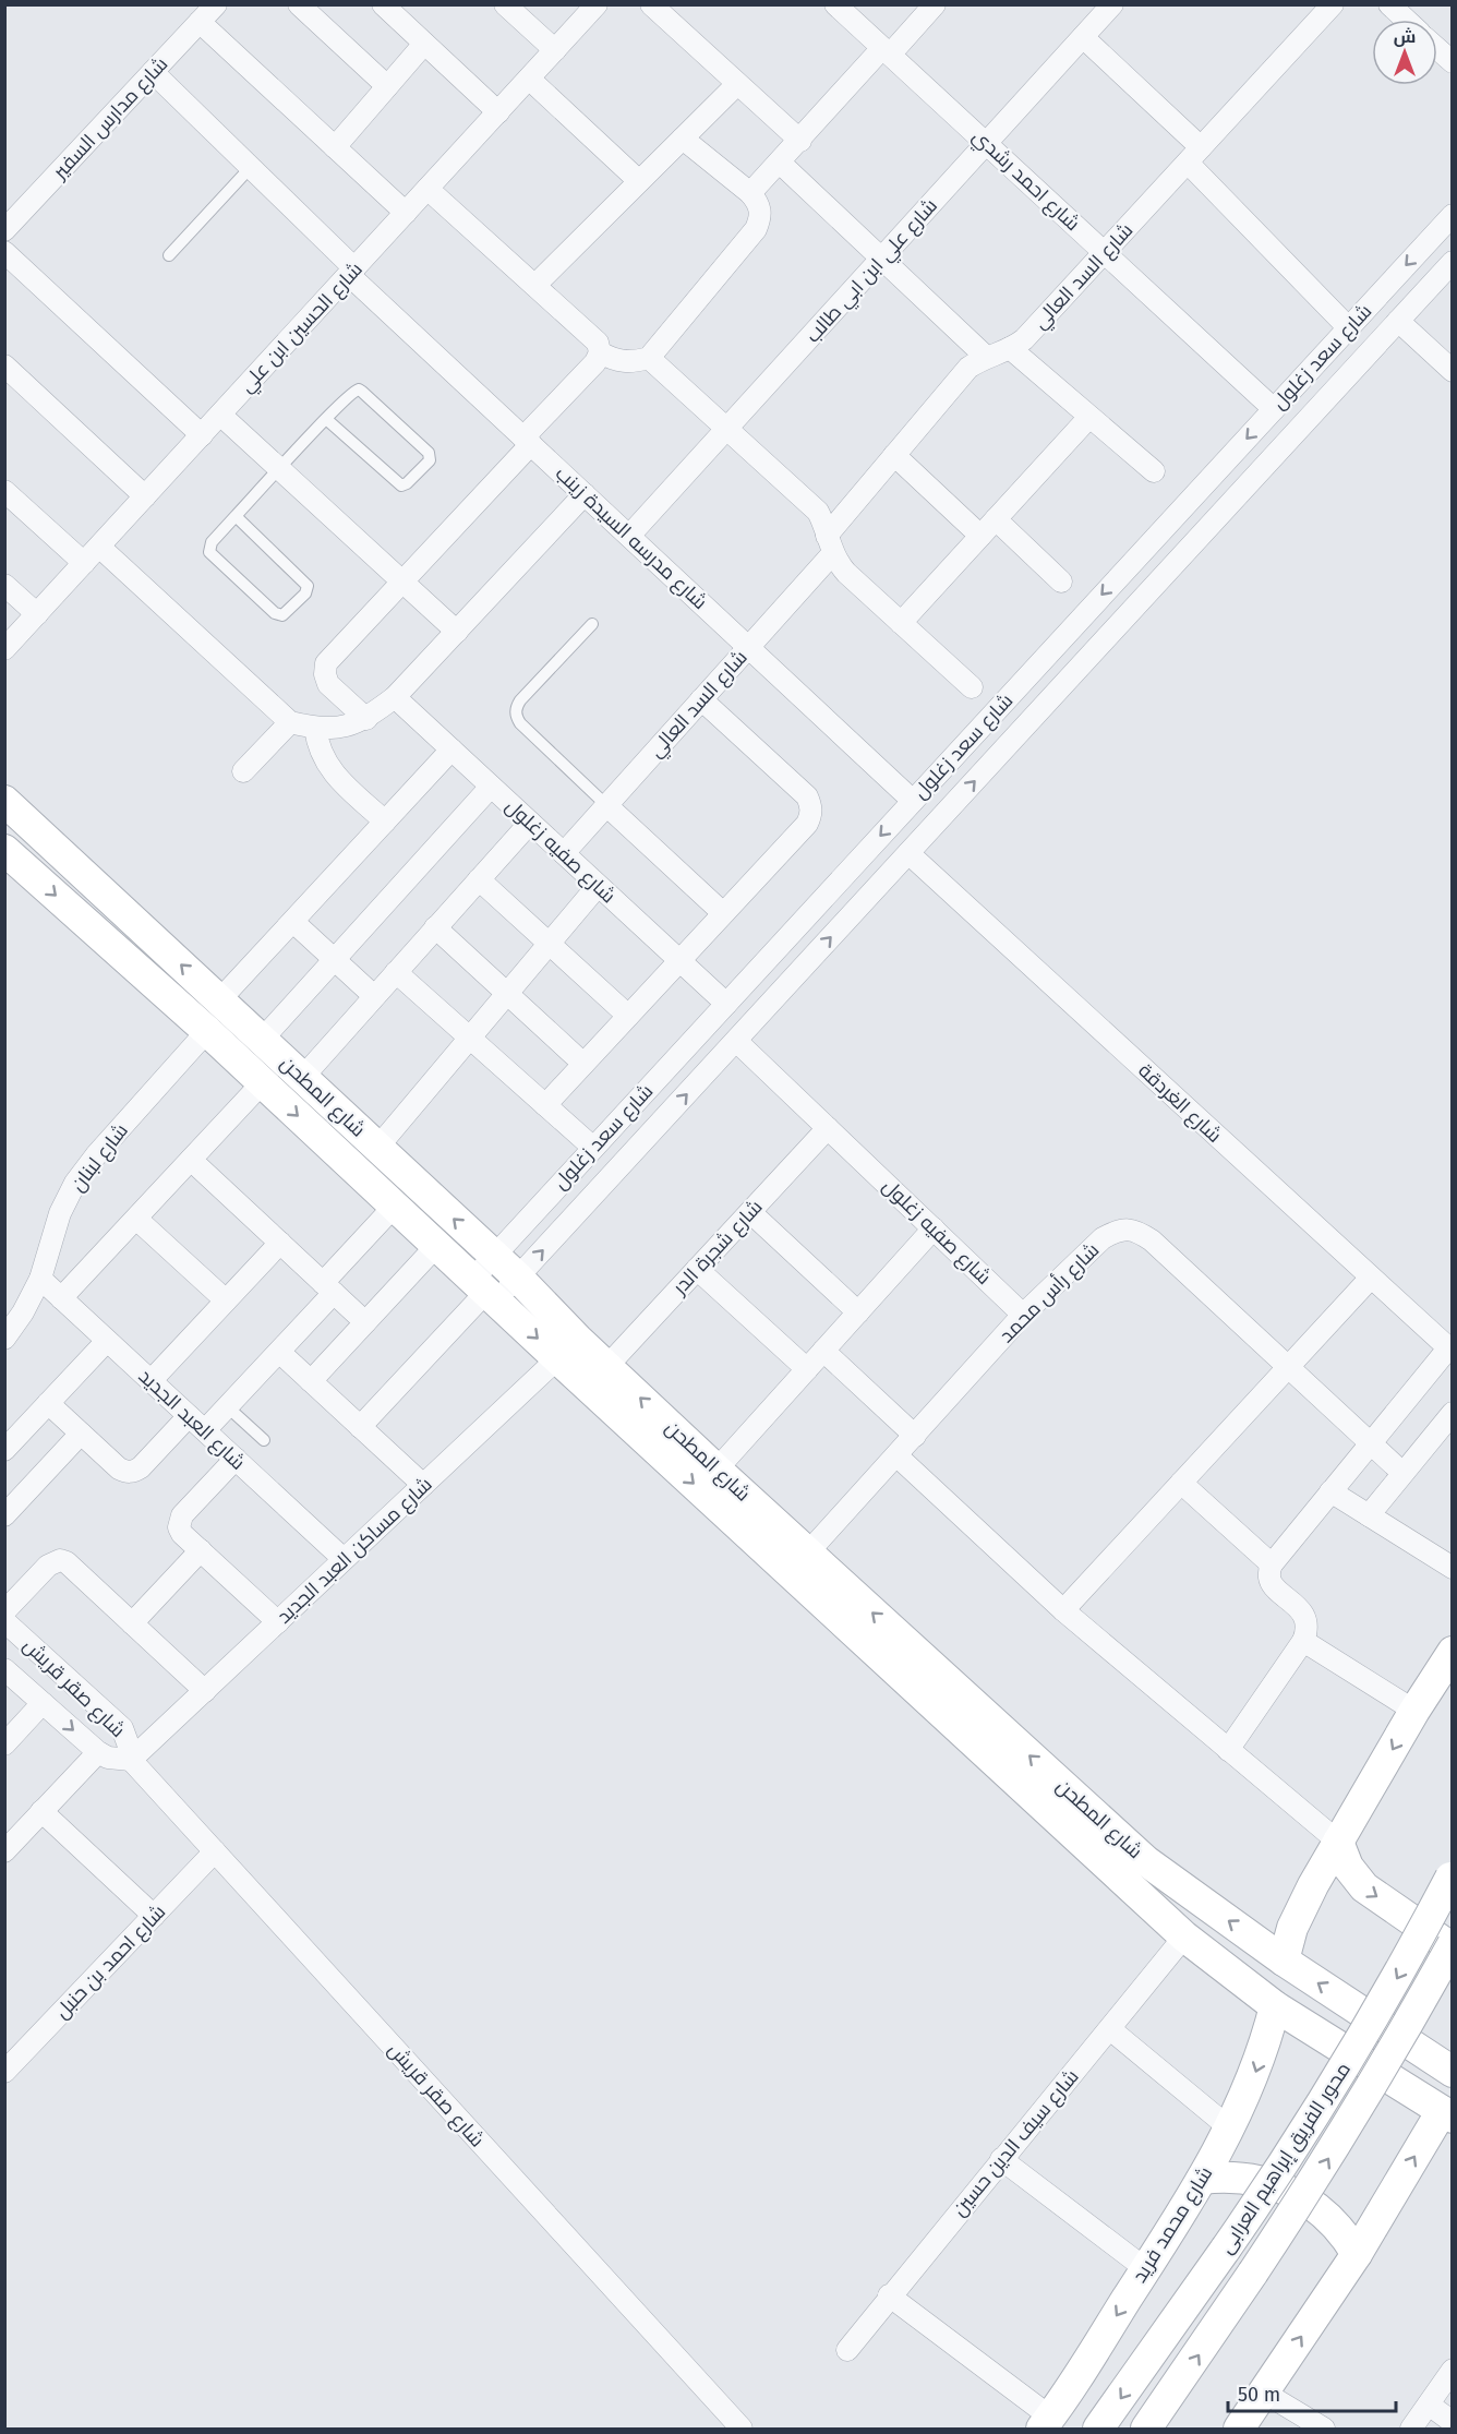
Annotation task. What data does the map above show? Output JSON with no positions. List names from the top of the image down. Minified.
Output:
{"streets":{"street":["شارع مدارس السفير","شارع احمد رشدي","شارع علي ابن ابي طالب","شارع السد العالي","شارع الحسين ابن علي","شارع سعد زغلول","شارع مدرسه السيدة زينب","شارع صفيه زغلول","شارع المطحن","شارع الغردقة","شارع لبنان","شارع شجرة الدر","شارع رأس محمد","شارع العبد الجديد","شارع مساكن العبد الجديد","شارع صقر قريش","شارع احمد بن حنبل","شارع سيف الدين حسين","محور الفريق إبراهيم العرابى","شارع محمد فريد"]},"crossings":[["شارع مدارس السفير","شارع مدرسه السيدة زينب"],["شارع احمد رشدي","شارع علي ابن ابي طالب"],["شارع احمد رشدي","شارع السد العالي"],["شارع احمد رشدي","شارع سعد زغلول"],["شارع علي ابن ابي طالب","شارع مدرسه السيدة زينب"],["شارع السد العالي","شارع مدرسه السيدة زينب"],["شارع السد العالي","شارع صفيه زغلول"],["شارع الحسين ابن علي","شارع مدرسه السيدة زينب"],["شارع سعد زغلول","شارع مدرسه السيدة زينب"],["شارع سعد زغلول","شارع صفيه زغلول"],["شارع سعد زغلول","شارع المطحن"],["شارع سعد زغلول","شارع الغردقة"],["شارع صفيه زغلول","شارع شجرة الدر"],["شارع صفيه زغلول","شارع رأس محمد"],["شارع المطحن","شارع لبنان"],["شارع المطحن","شارع شجرة الدر"],["شارع المطحن","شارع رأس محمد"],["شارع المطحن","شارع مساكن العبد الجديد"],["شارع المطحن","شارع سيف الدين حسين"],["شارع المطحن","شارع محمد فريد"],["شارع لبنان","شارع العبد الجديد"],["شارع العبد الجديد","شارع مساكن العبد الجديد"],["شارع مساكن العبد الجديد","شارع صقر قريش"],["شارع صقر قريش","شارع احمد بن حنبل"]],"scale_bar":"50 m","north":"top"}
